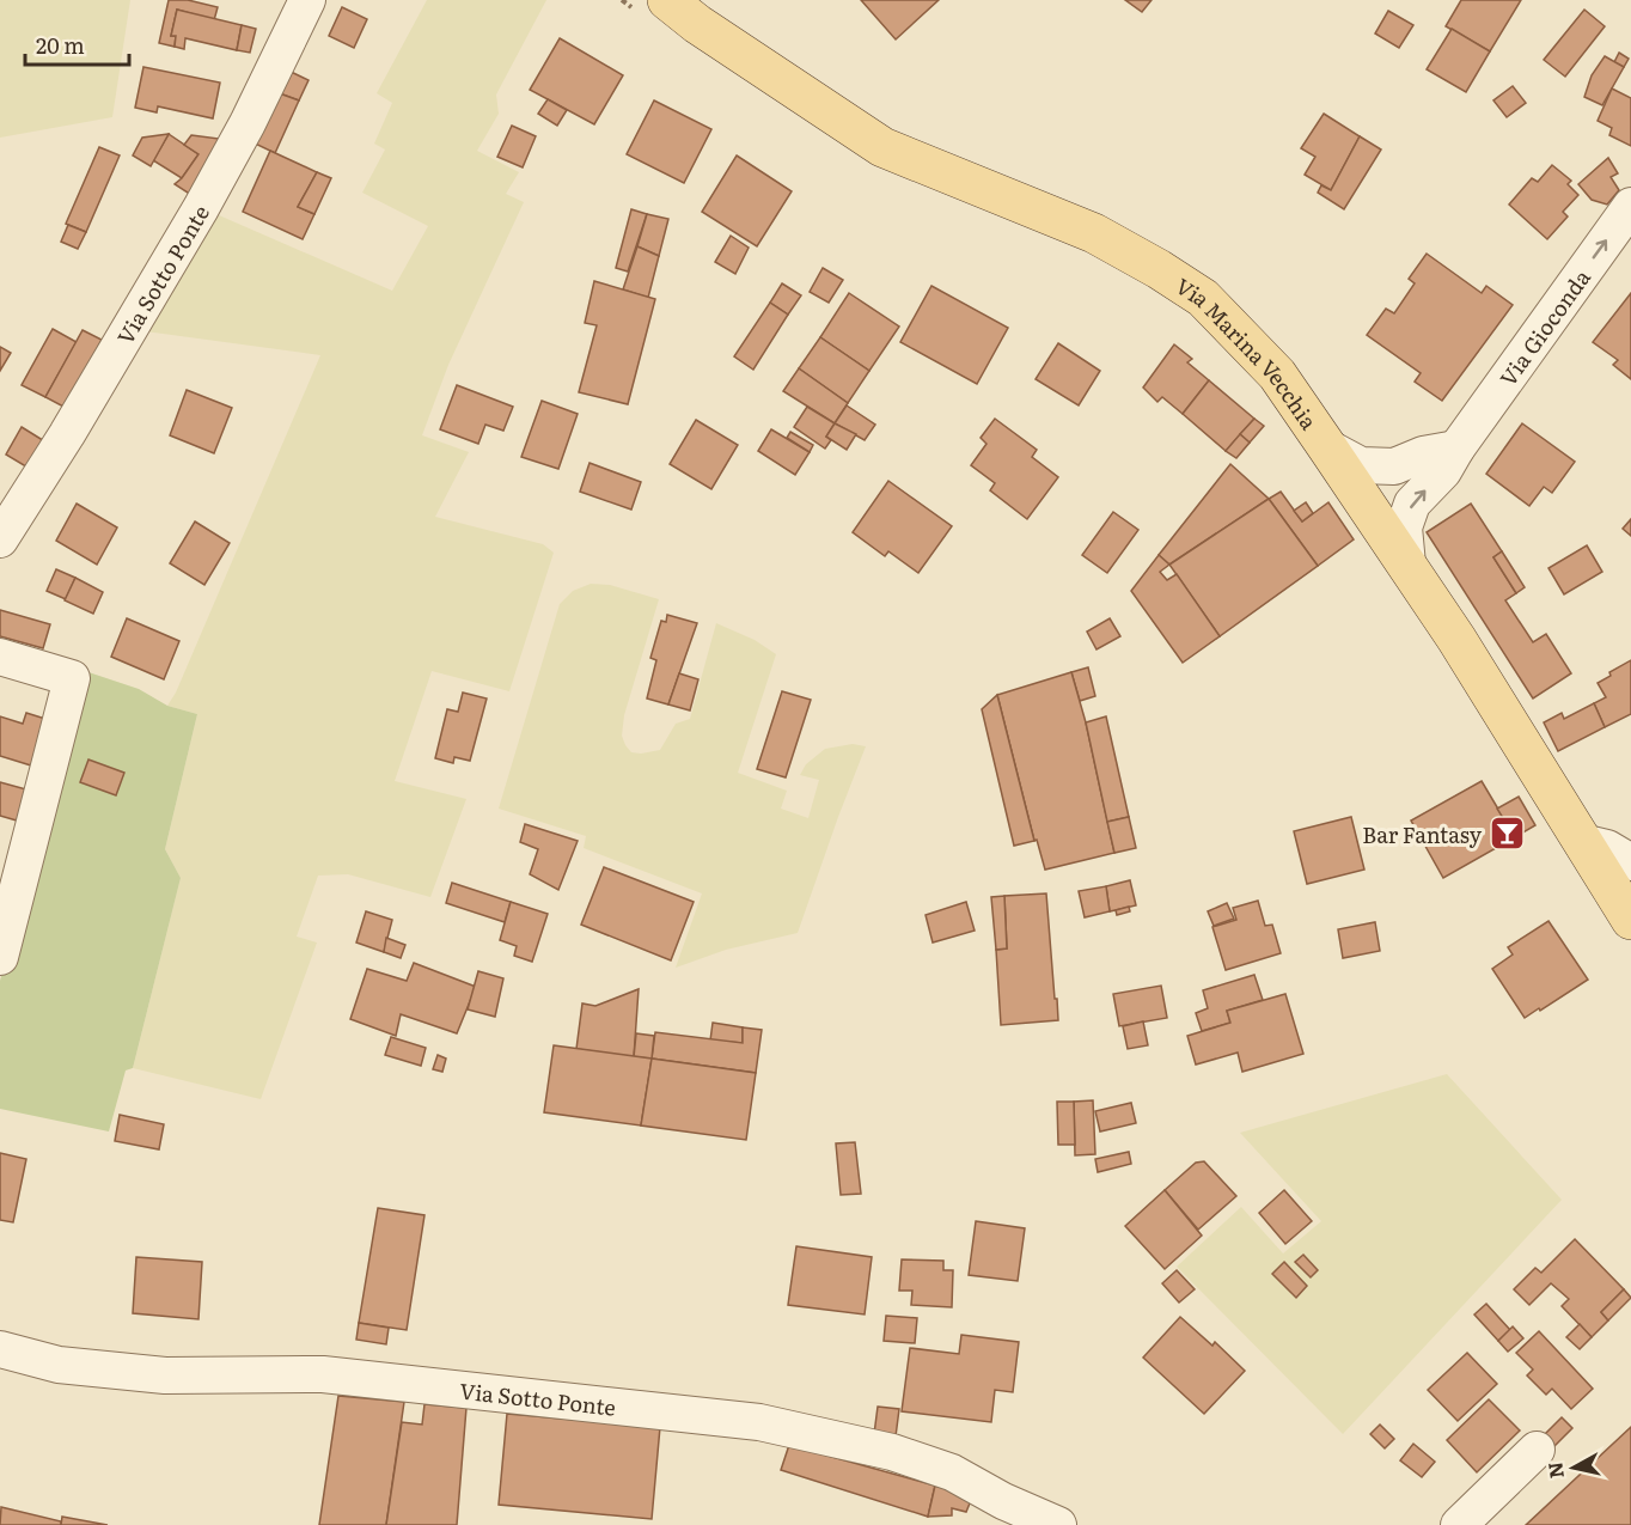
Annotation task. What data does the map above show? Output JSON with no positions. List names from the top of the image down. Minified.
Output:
{"streets":{"main road":["Via Marina Vecchia"],"street":["Via Sotto Ponte","Via Gioconda"]},"crossings":[["Via Gioconda","Via Marina Vecchia"]],"one_way":["Via Gioconda"],"places":{"bar":["Bar Fantasy"]},"scale_bar":"20 m","north":"left"}
